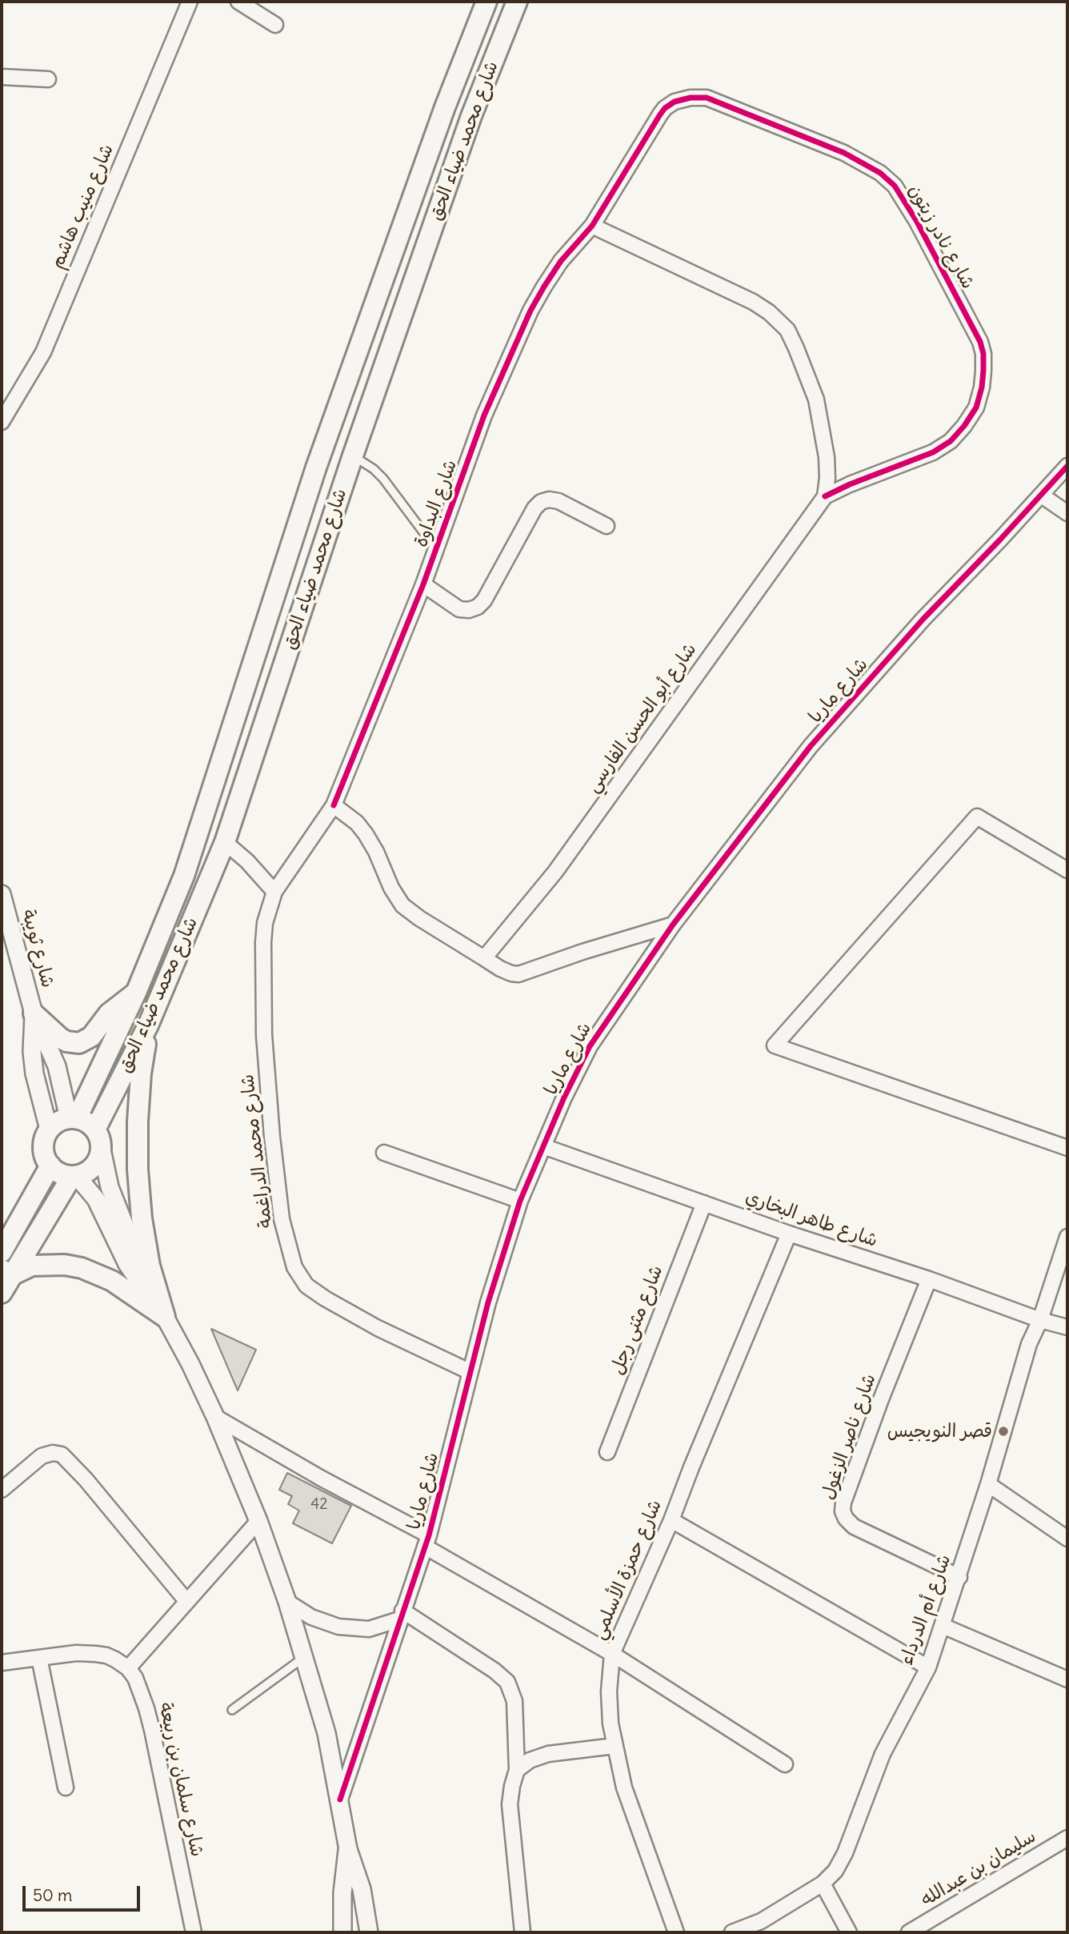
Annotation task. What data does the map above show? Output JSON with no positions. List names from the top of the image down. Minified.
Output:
{"streets":{"main road":["شارع محمد ضياء الحق"],"street":["شارع منيب هاشم","شارع نادر زيتون","شارع البداوة","شارع ماريا","شارع أبو الحسن الفارسي","شارع ثويبة","شارع محمد الدراغمة","شارع طاهر البخاري","شارع مثنى رجل","شارع ناصر الزغول","شارع حمزة الأسلمي","شارع أم الدرداء","شارع سلمان بن ربيعة","سليمان بن عبدالله"]},"crossings":[["شارع محمد ضياء الحق","شارع ثويبة"],["شارع نادر زيتون","شارع البداوة"],["شارع نادر زيتون","شارع أبو الحسن الفارسي"],["شارع ماريا","شارع محمد الدراغمة"],["شارع ماريا","شارع طاهر البخاري"],["شارع طاهر البخاري","شارع مثنى رجل"],["شارع طاهر البخاري","شارع ناصر الزغول"],["شارع طاهر البخاري","شارع حمزة الأسلمي"],["شارع طاهر البخاري","شارع أم الدرداء"],["شارع ناصر الزغول","شارع أم الدرداء"]],"places":["قصر النويجيس"],"house_numbers":["42"],"scale_bar":"50 m"}
